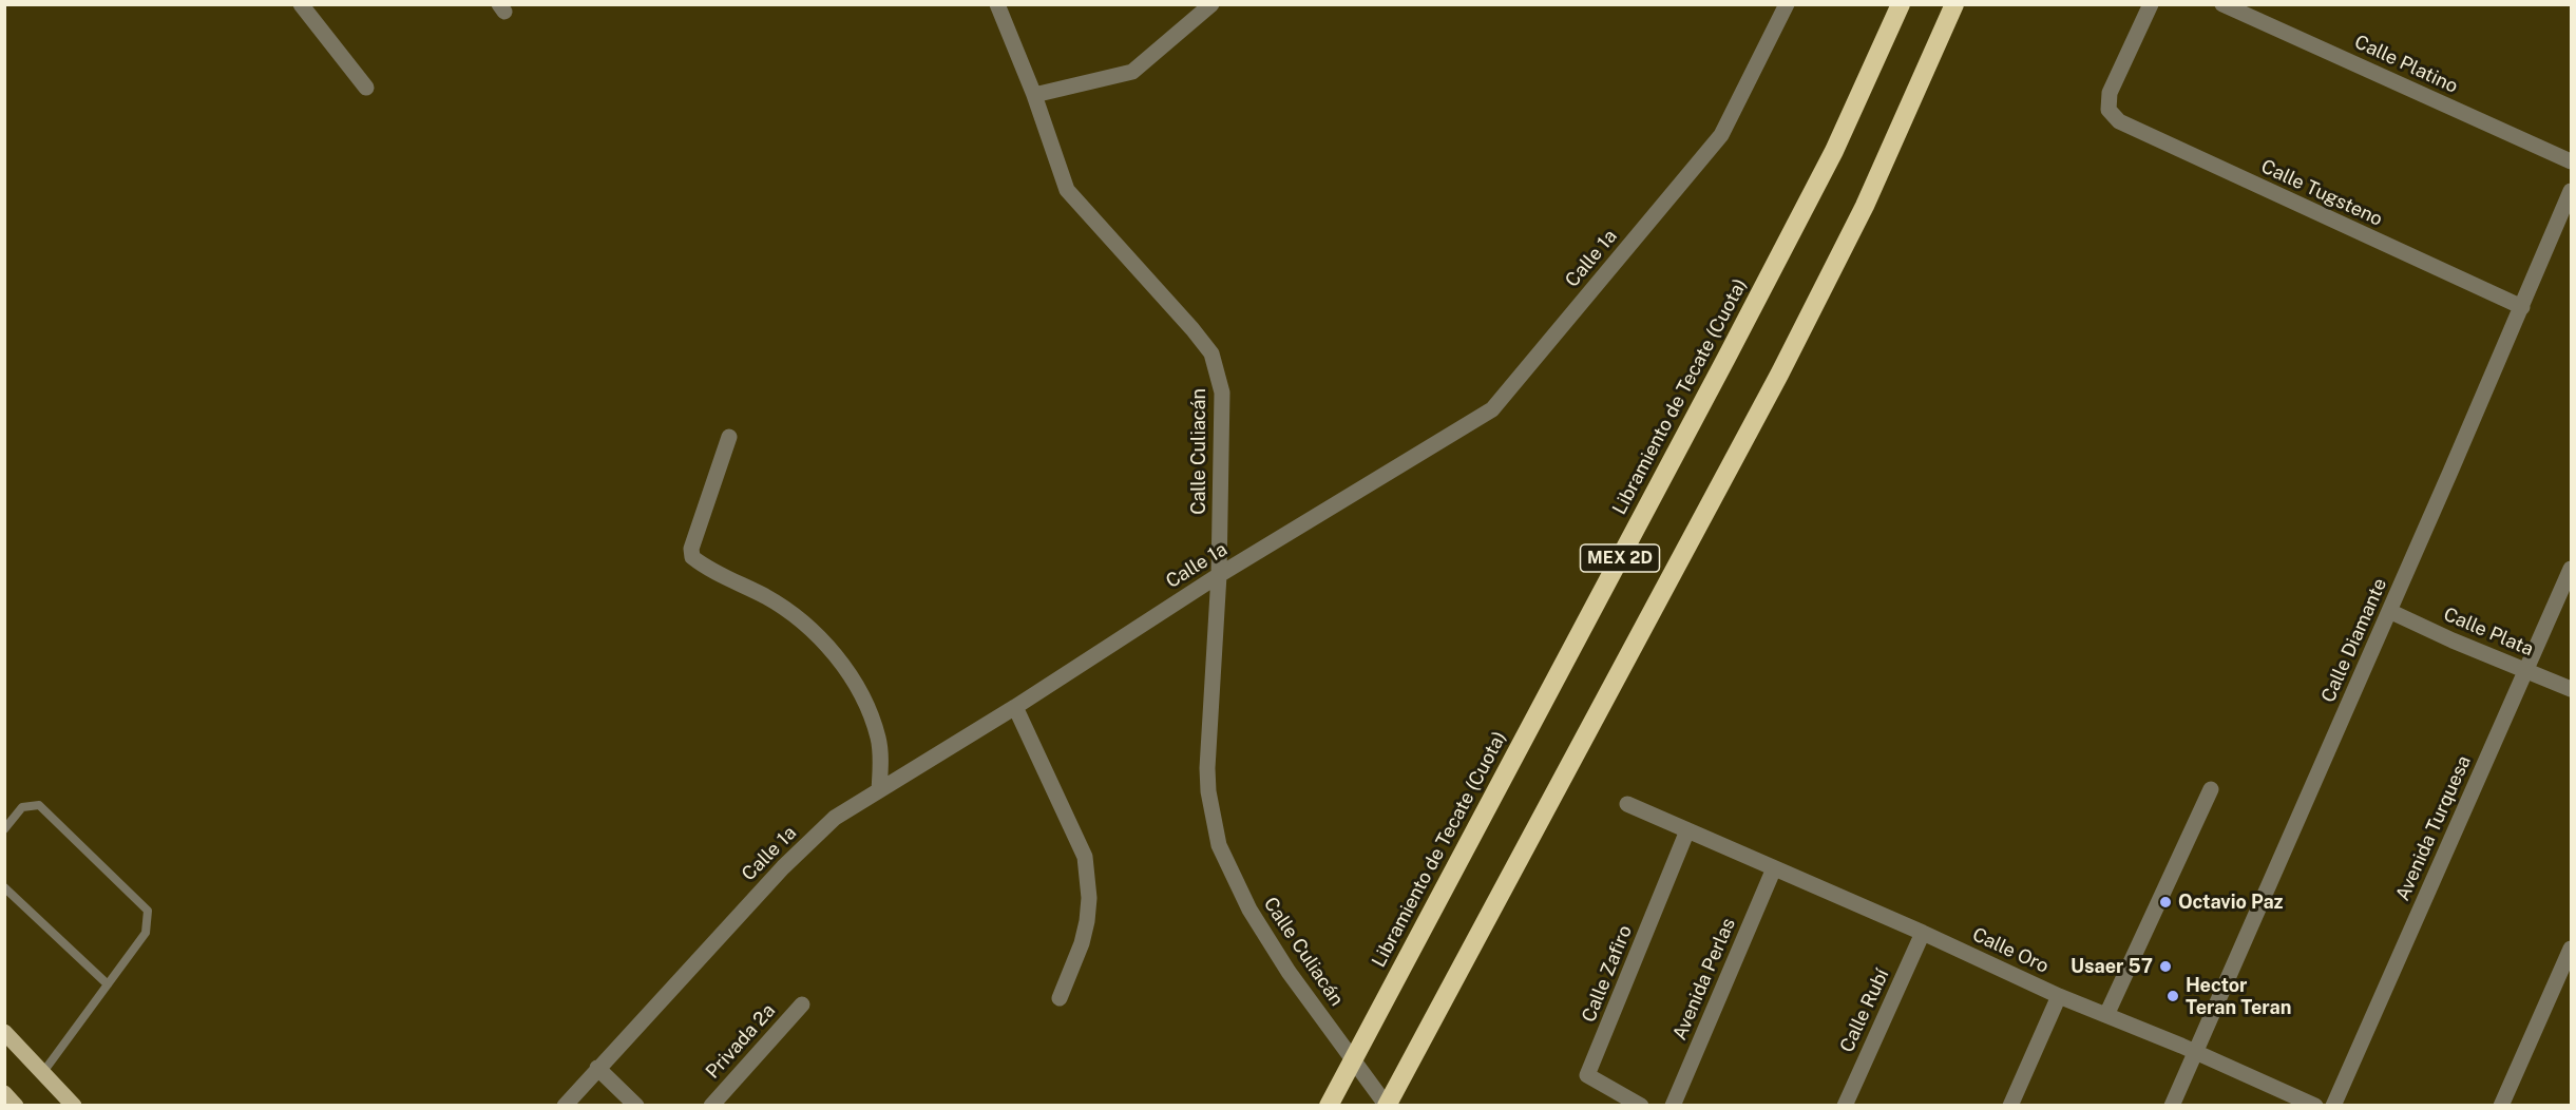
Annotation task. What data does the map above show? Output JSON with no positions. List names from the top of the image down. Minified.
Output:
{"streets":{"highway":["Libramiento de Tecate (Cuota)","MEX 2D"],"street":["Calle Platino","Calle Tugsteno","Calle 1a","Calle Culiacán","Calle Plata","Calle Diamante","Avenida Turquesa","Calle Oro","Calle Zafiro","Avenida Perlas","Calle Rubí","Privada 2a"]},"crossings":[["Calle Tugsteno","Calle Diamante"],["Calle 1a","Calle Culiacán"],["Calle Culiacán","MEX 2D"],["Calle Plata","Calle Diamante"],["Calle Plata","Avenida Turquesa"],["Calle Diamante","Calle Oro"],["Calle Oro","Calle Zafiro"],["Calle Oro","Avenida Perlas"],["Calle Oro","Calle Rubí"]],"places":["Octavio Paz","Usaer 57","Hector Teran Teran"]}
